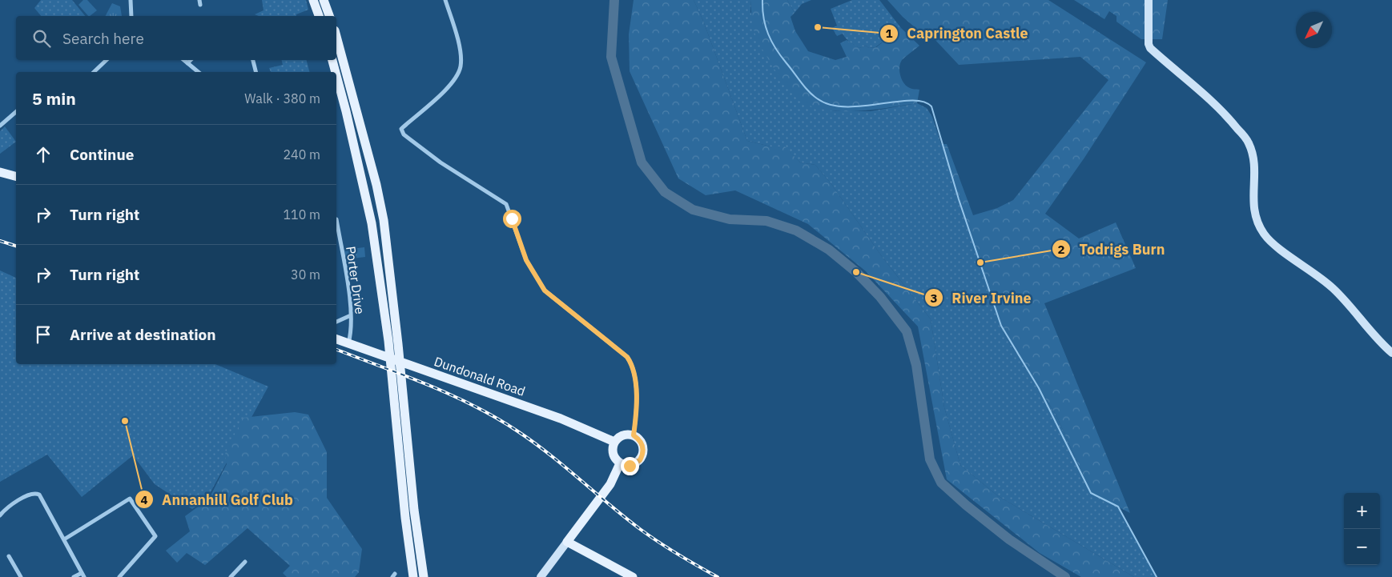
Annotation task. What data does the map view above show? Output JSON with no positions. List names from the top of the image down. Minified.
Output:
{"streets":{"main road":["Dundonald Road"],"street":["Porter Drive"]},"crossings":[["Porter Drive","Dundonald Road"]],"places":["Caprington Castle","Todrigs Burn","River Irvine","Annanhill Golf Club"],"north":"bottom left","page":{"search":"Search here","heading":["5 min","Walk · 380 m"],"list":[["Continue","240 m"],["Turn right","110 m"],["Turn right","30 m"],"Arrive at destination"],"map_buttons":["+","−"]}}
